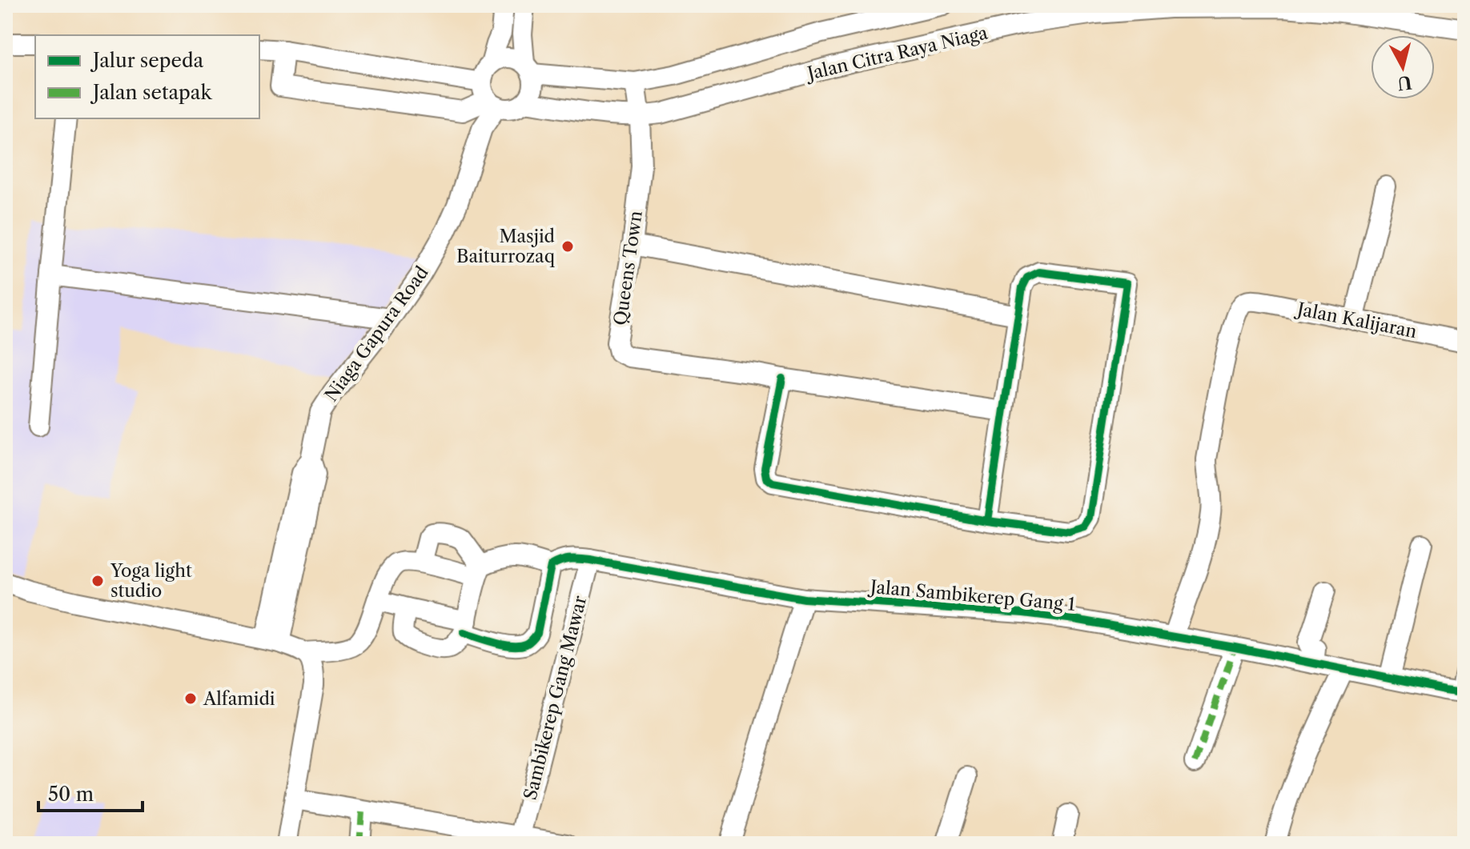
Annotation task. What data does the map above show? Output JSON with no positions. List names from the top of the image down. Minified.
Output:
{"streets":{"street":["Jalan Citra Raya Niaga","Queens Town","Jalan Kalijaran","Niaga Gapura Road","Jalan Sambikerep Gang 1","Sambikerep Gang Mawar"]},"crossings":[["Jalan Citra Raya Niaga","Queens Town"],["Jalan Citra Raya Niaga","Niaga Gapura Road"],["Jalan Kalijaran","Jalan Sambikerep Gang 1"],["Jalan Sambikerep Gang 1","Sambikerep Gang Mawar"]],"places":["Masjid Baiturrozaq","Yoga light studio","Alfamidi"],"legend":["Jalur sepeda","Jalan setapak"],"scale_bar":"50 m","north":"bottom"}
